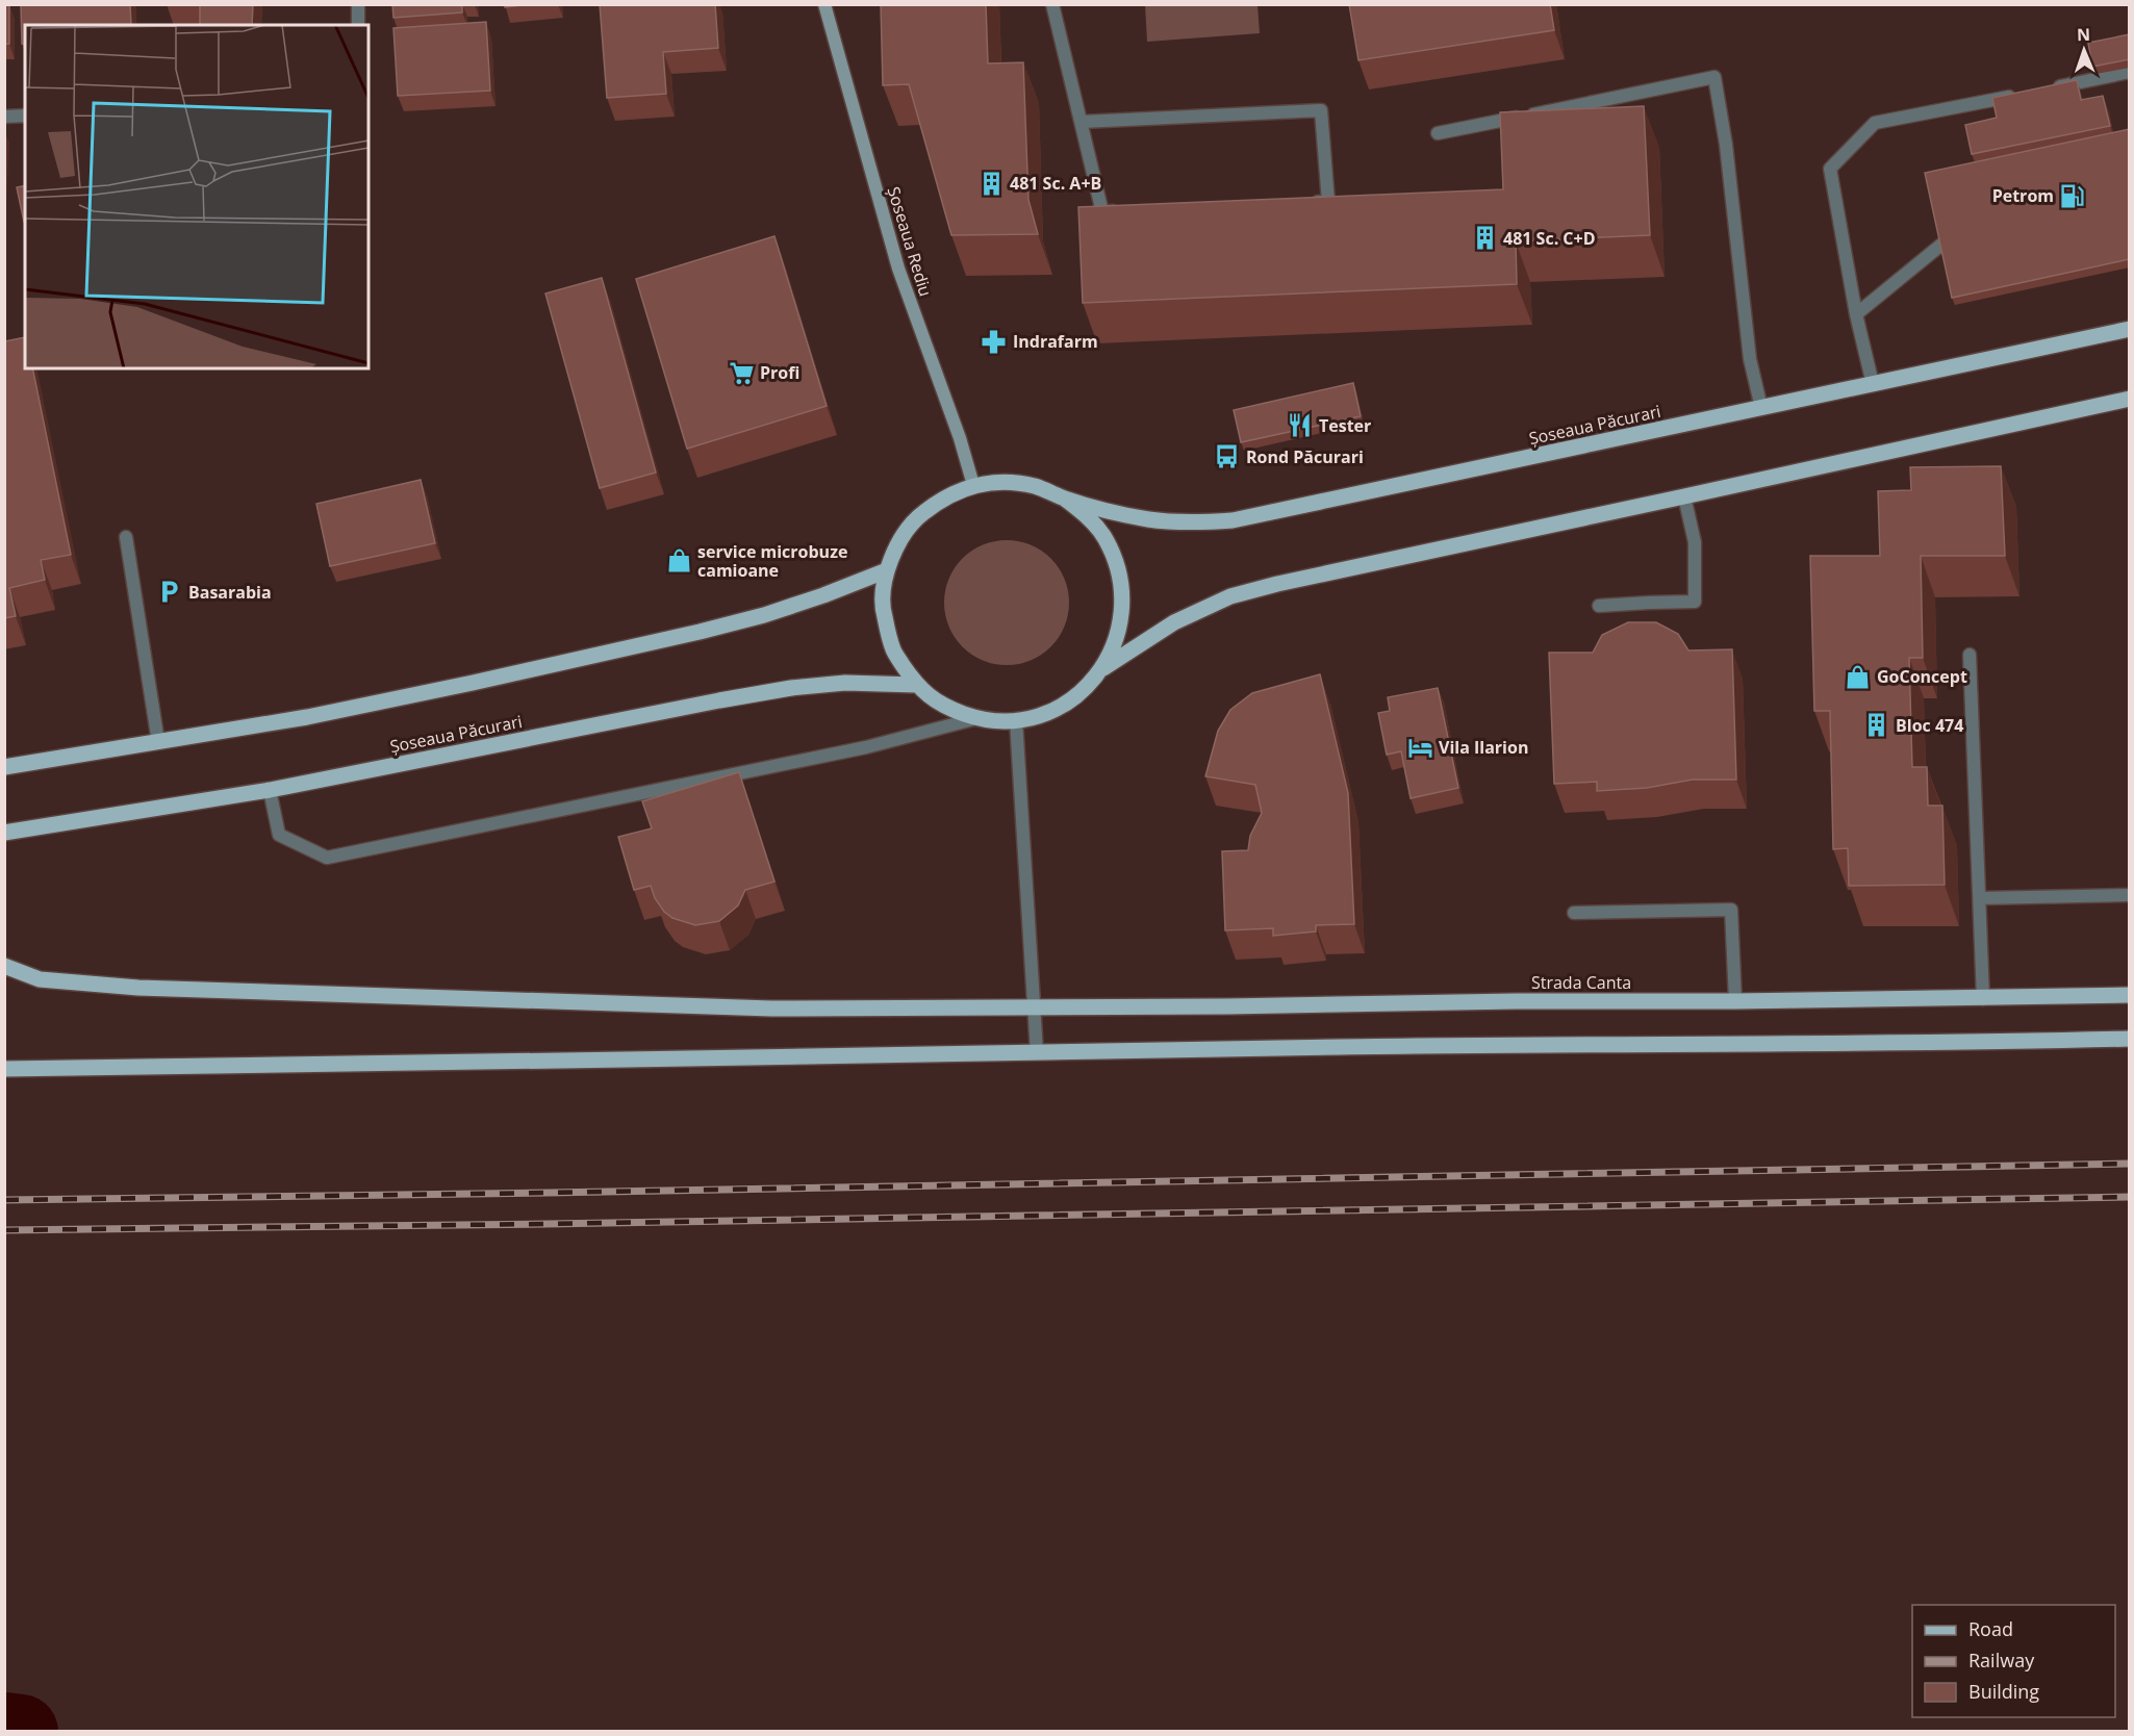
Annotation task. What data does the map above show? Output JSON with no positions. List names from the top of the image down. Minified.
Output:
{"streets":{"main road":["Șoseaua Rediu","Șoseaua Păcurari","Strada Canta"]},"crossings":[["Șoseaua Rediu","Șoseaua Păcurari"]],"places":{"building":["481 Sc. A+B","481 Sc. C+D","Bloc 474"],"fuel station":["Petrom"],"pharmacy":["Indrafarm"],"supermarket":["Profi"],"restaurant":["Tester"],"bus stop":["Rond Păcurari"],"shop":["service microbuze camioane","GoConcept"],"parking":["Basarabia"],"hotel":["Vila Ilarion"]},"legend":["Road","Railway","Building"],"north":"top"}
